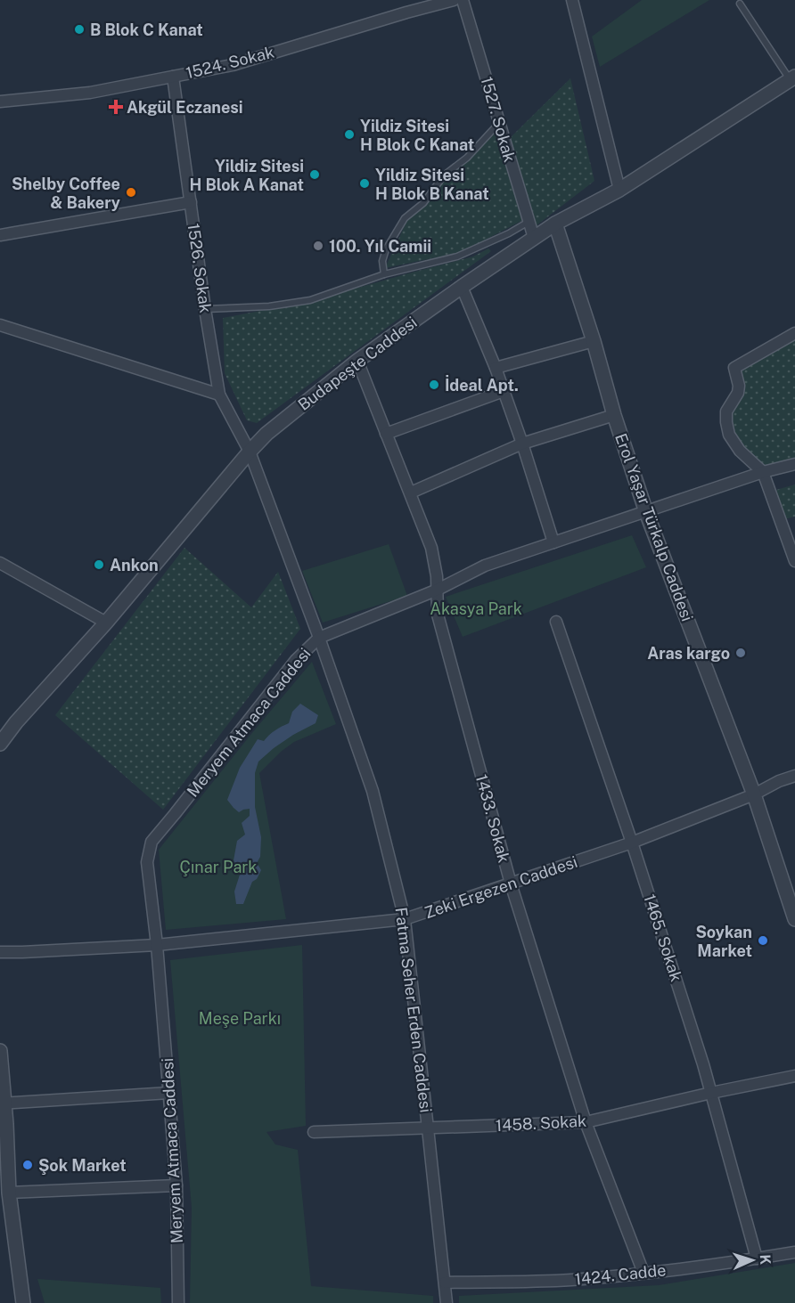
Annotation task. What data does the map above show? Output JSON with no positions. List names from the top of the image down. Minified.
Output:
{"streets":{"street":["1524. Sokak","1527. Sokak","1526. Sokak","Budapeşte Caddesi","Erol Yaşar Türkalp Caddesi","Meryem Atmaca Caddesi","1433. Sokak","Zeki Ergezen Caddesi","1465. Sokak","Fatma Seher Erden Caddesi","1458. Sokak","1424. Cadde"]},"crossings":[["1524. Sokak","1526. Sokak"],["1527. Sokak","Budapeşte Caddesi"],["1526. Sokak","Budapeşte Caddesi"],["1526. Sokak","Fatma Seher Erden Caddesi"],["Budapeşte Caddesi","Erol Yaşar Türkalp Caddesi"],["Budapeşte Caddesi","1433. Sokak"],["Budapeşte Caddesi","Fatma Seher Erden Caddesi"],["Erol Yaşar Türkalp Caddesi","Meryem Atmaca Caddesi"],["Erol Yaşar Türkalp Caddesi","Zeki Ergezen Caddesi"],["Meryem Atmaca Caddesi","1433. Sokak"],["Meryem Atmaca Caddesi","Zeki Ergezen Caddesi"],["Meryem Atmaca Caddesi","Fatma Seher Erden Caddesi"],["1433. Sokak","Zeki Ergezen Caddesi"],["1433. Sokak","1458. Sokak"],["1433. Sokak","1424. Cadde"],["Zeki Ergezen Caddesi","1465. Sokak"],["Zeki Ergezen Caddesi","Fatma Seher Erden Caddesi"],["1465. Sokak","1458. Sokak"],["1465. Sokak","1424. Cadde"],["Fatma Seher Erden Caddesi","1458. Sokak"],["Fatma Seher Erden Caddesi","1424. Cadde"]],"parks":["Akasya Park","Çınar Park","Meşe Parkı"],"places":{"other":["B Blok C Kanat","Yildiz Sitesi H Blok C Kanat","Yildiz Sitesi H Blok A Kanat","Yildiz Sitesi H Blok B Kanat","Shelby Coffee & Bakery","100. Yıl Camii","İdeal Apt.","Ankon","Aras kargo","Soykan Market","Şok Market"],"health":["Akgül Eczanesi"]},"north":"right"}
